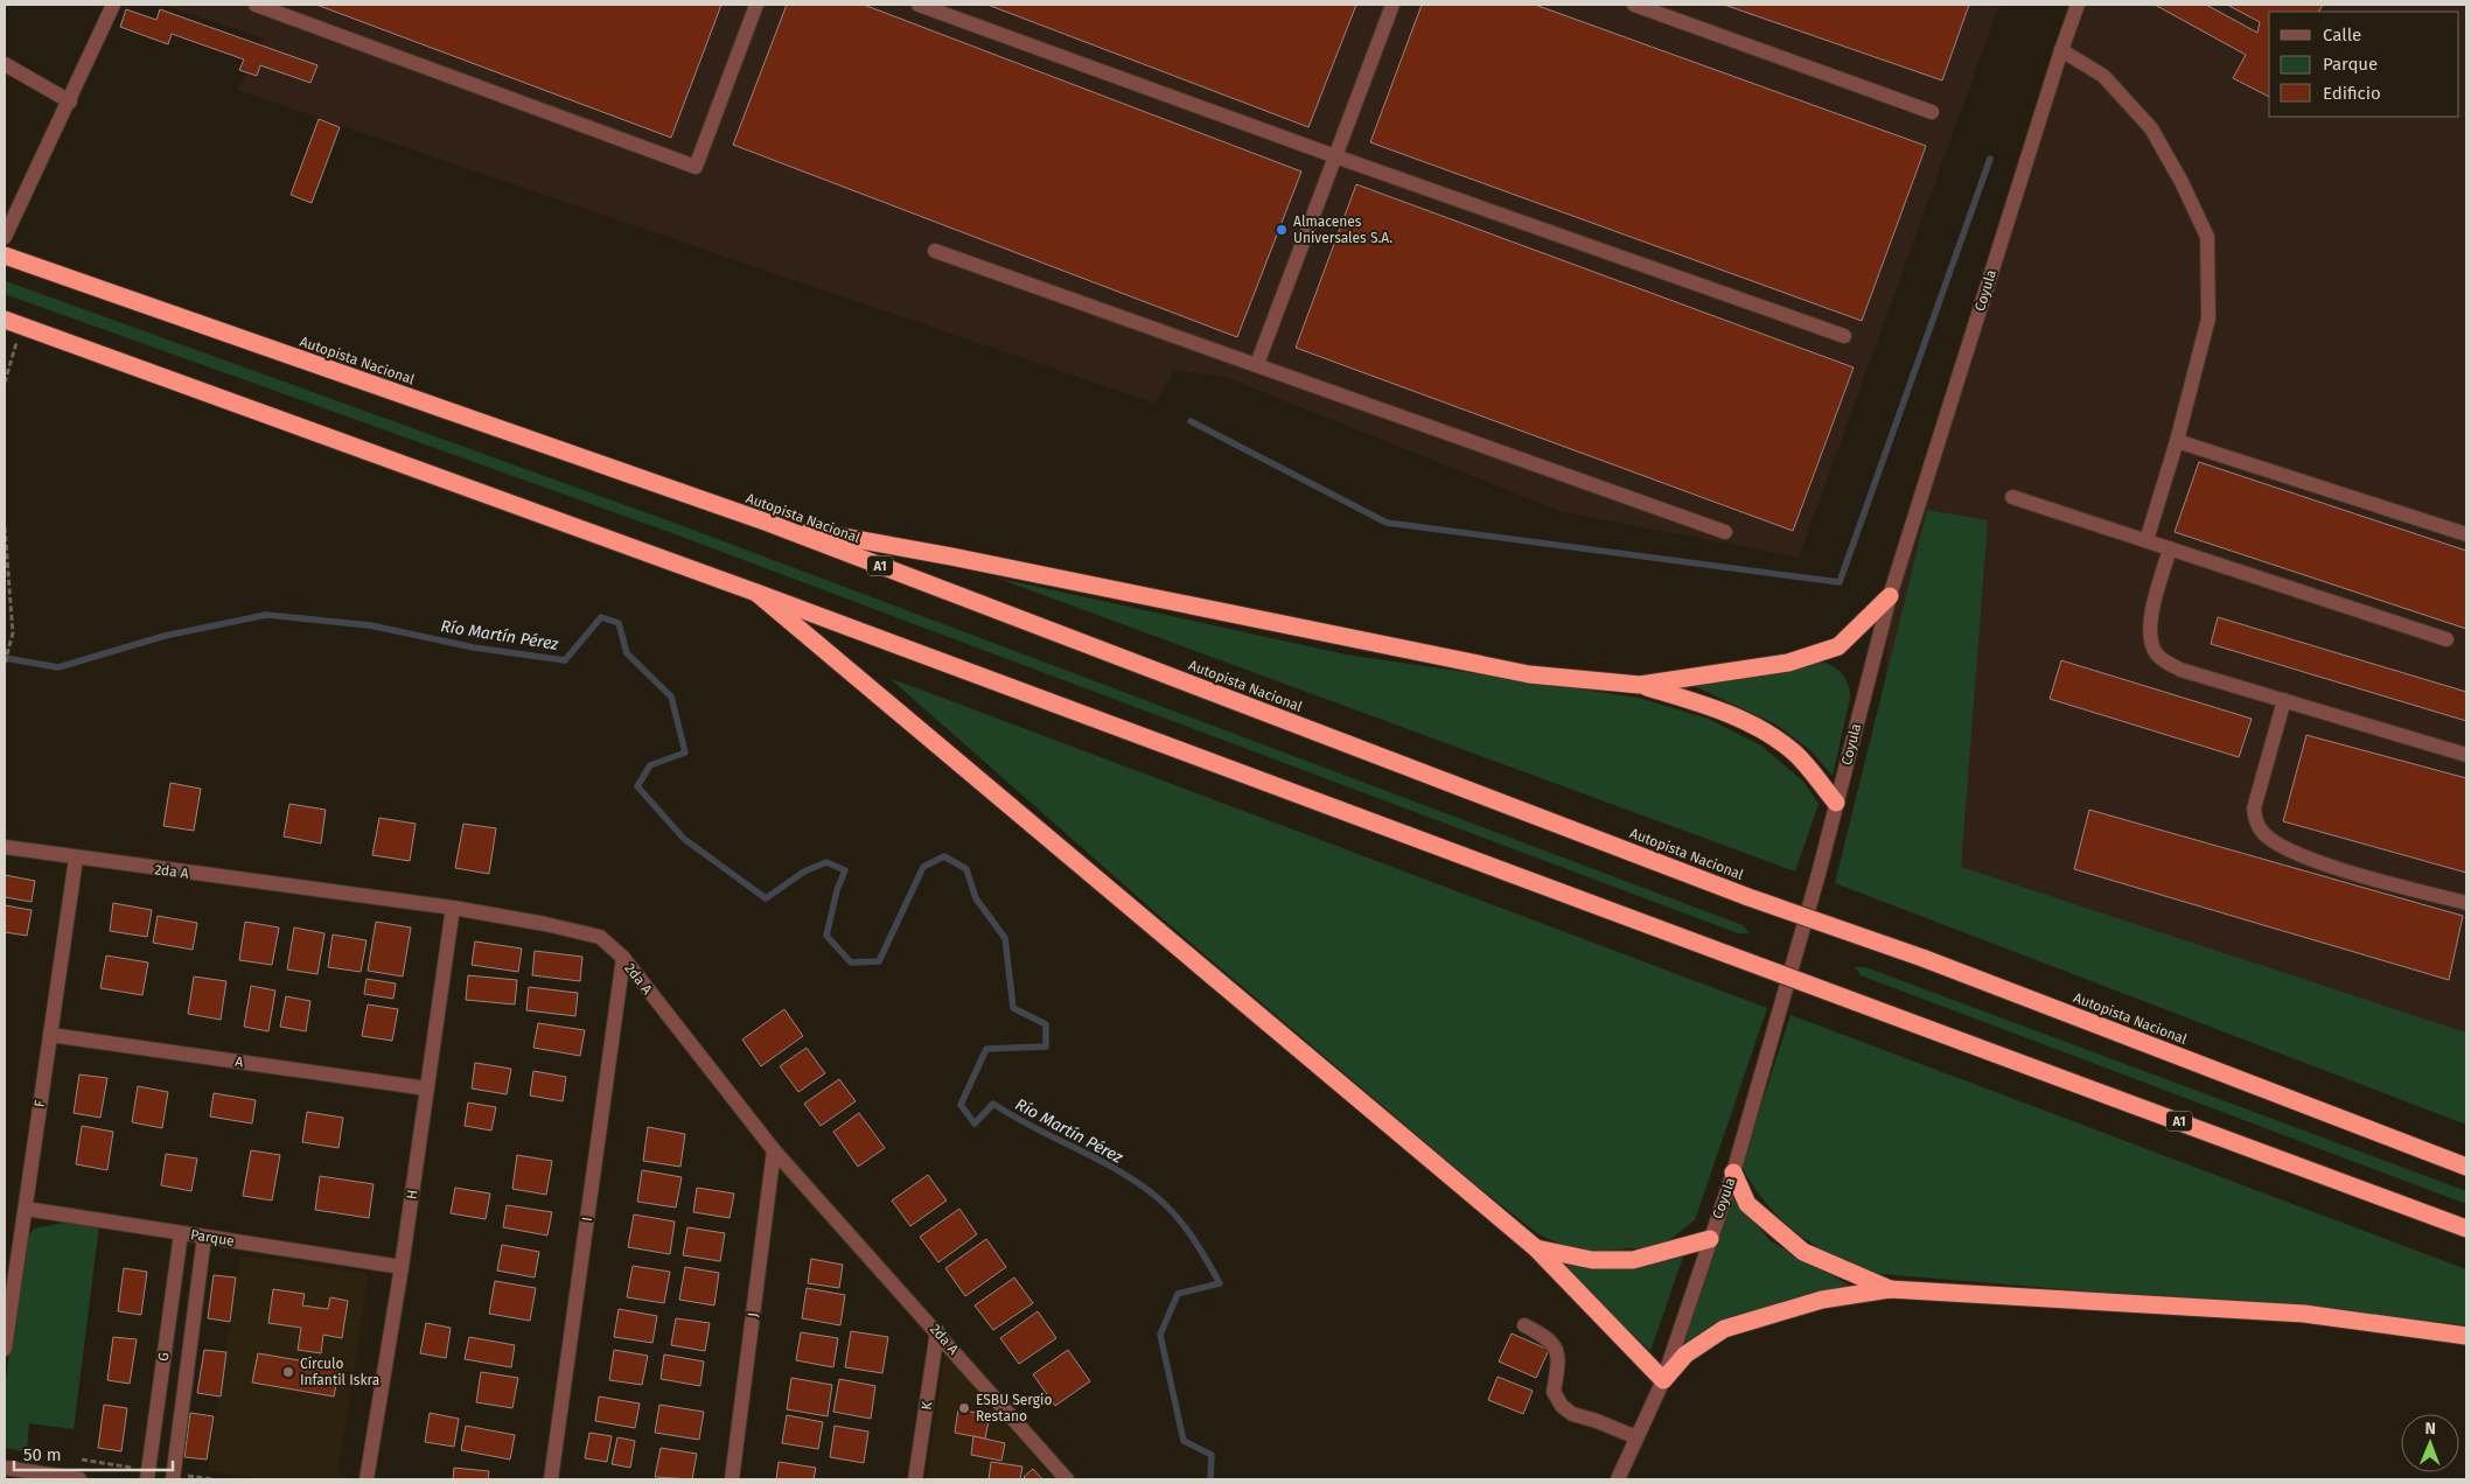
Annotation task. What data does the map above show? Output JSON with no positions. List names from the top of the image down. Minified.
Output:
{"streets":{"highway":["Autopista Nacional","A1"],"street":["Coyula","2da A","A","F","H","I","Parque","J","G","K"]},"crossings":[["2da A","F"],["2da A","H"],["2da A","I"],["2da A","J"],["2da A","K"],["A","F"],["A","H"],["F","Parque"],["H","Parque"],["Parque","G"]],"water":["Río Martín Pérez"],"places":["Almacenes Universales S.A.","Círculo Infantil Iskra","ESBU Sergio Restano"],"legend":["Calle","Parque","Edificio"],"scale_bar":"50 m","north":"top"}
